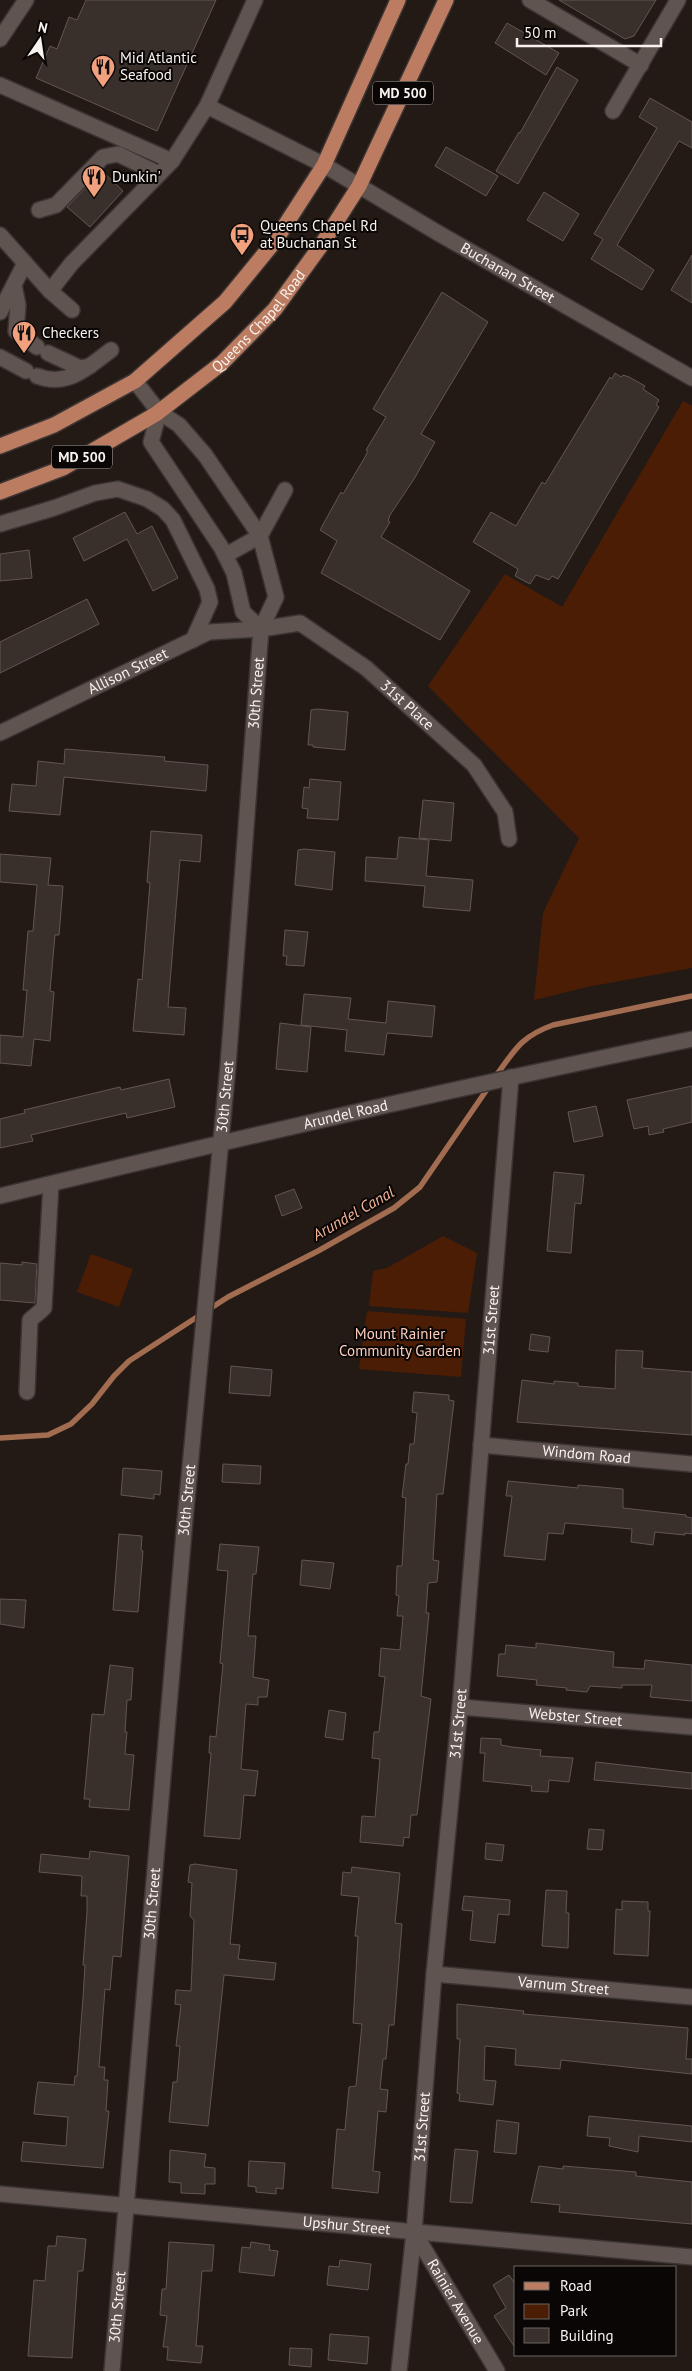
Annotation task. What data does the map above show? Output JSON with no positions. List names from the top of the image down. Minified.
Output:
{"streets":{"main road":["MD 500","Queens Chapel Road"],"street":["Buchanan Street","Allison Street","30th Street","31st Place","Arundel Road","31st Street","Windom Road","Webster Street","Varnum Street","Upshur Street","Rainier Avenue"]},"crossings":[["MD 500","Buchanan Street"],["MD 500","30th Street"],["Buchanan Street","Queens Chapel Road"],["Queens Chapel Road","30th Street"],["Allison Street","30th Street"],["Allison Street","31st Place"],["30th Street","31st Place"],["30th Street","Arundel Road"],["30th Street","Upshur Street"],["Arundel Road","31st Street"],["31st Street","Windom Road"],["31st Street","Webster Street"],["31st Street","Varnum Street"],["31st Street","Upshur Street"],["31st Street","Rainier Avenue"],["Upshur Street","Rainier Avenue"]],"water":["Arundel Canal"],"parks":["Mount Rainier Community Garden"],"places":{"restaurant":["Mid Atlantic Seafood","Dunkin'","Checkers"],"bus stop":["Queens Chapel Rd at Buchanan St"]},"legend":["Road","Park","Building"],"scale_bar":"50 m","north":"top"}
